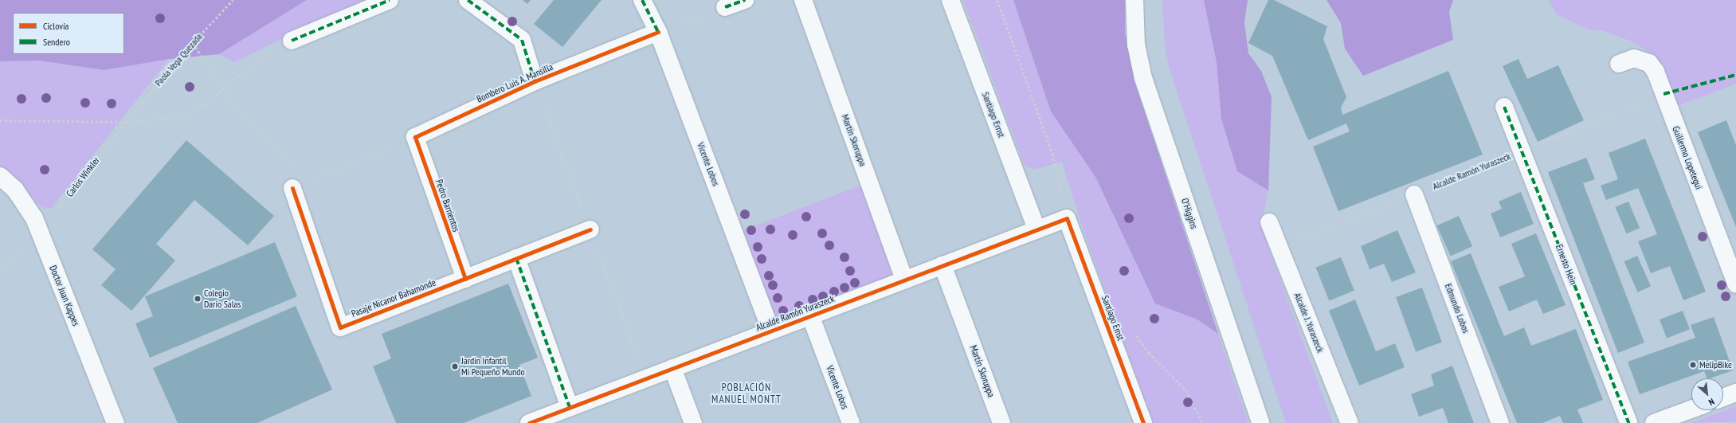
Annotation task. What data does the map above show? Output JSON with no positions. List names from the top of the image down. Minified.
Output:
{"streets":{"street":["Bombero Luis A. Mansilla","Santiago Ernst","Martín Skoruppa","Guillermo Lopetegui","Vicente Lobos","Alcalde Ramón Yuraszeck","Pedro Barrientos","O'Higgins","Ernesto Hein","Doctor Juan Kappes","Pasaje Nicanor Bahamonde","Edmundo Lobos","Santiago Emst","Alcalde J. Yuraszeck"],"path":["Paola Vega Quezada","Carlos Winkler"]},"crossings":[["Paola Vega Quezada","Carlos Winkler"],["Bombero Luis A. Mansilla","Vicente Lobos"],["Bombero Luis A. Mansilla","Pedro Barrientos"],["Santiago Ernst","Alcalde Ramón Yuraszeck"],["Martín Skoruppa","Alcalde Ramón Yuraszeck"],["Guillermo Lopetegui","Alcalde Ramón Yuraszeck"],["Vicente Lobos","Alcalde Ramón Yuraszeck"],["Alcalde Ramón Yuraszeck","Ernesto Hein"],["Alcalde Ramón Yuraszeck","Edmundo Lobos"],["Alcalde Ramón Yuraszeck","Santiago Emst"],["Alcalde Ramón Yuraszeck","Alcalde J. Yuraszeck"],["Carlos Winkler","Doctor Juan Kappes"],["Pedro Barrientos","Pasaje Nicanor Bahamonde"]],"districts":["POBLACIÓN MANUEL MONTT"],"places":["Colegio Dario Salas","MelipBike","Jardin Infantil Mi Pequeño Mundo"],"legend":["Ciclovía","Sendero"],"north":"bottom right"}
